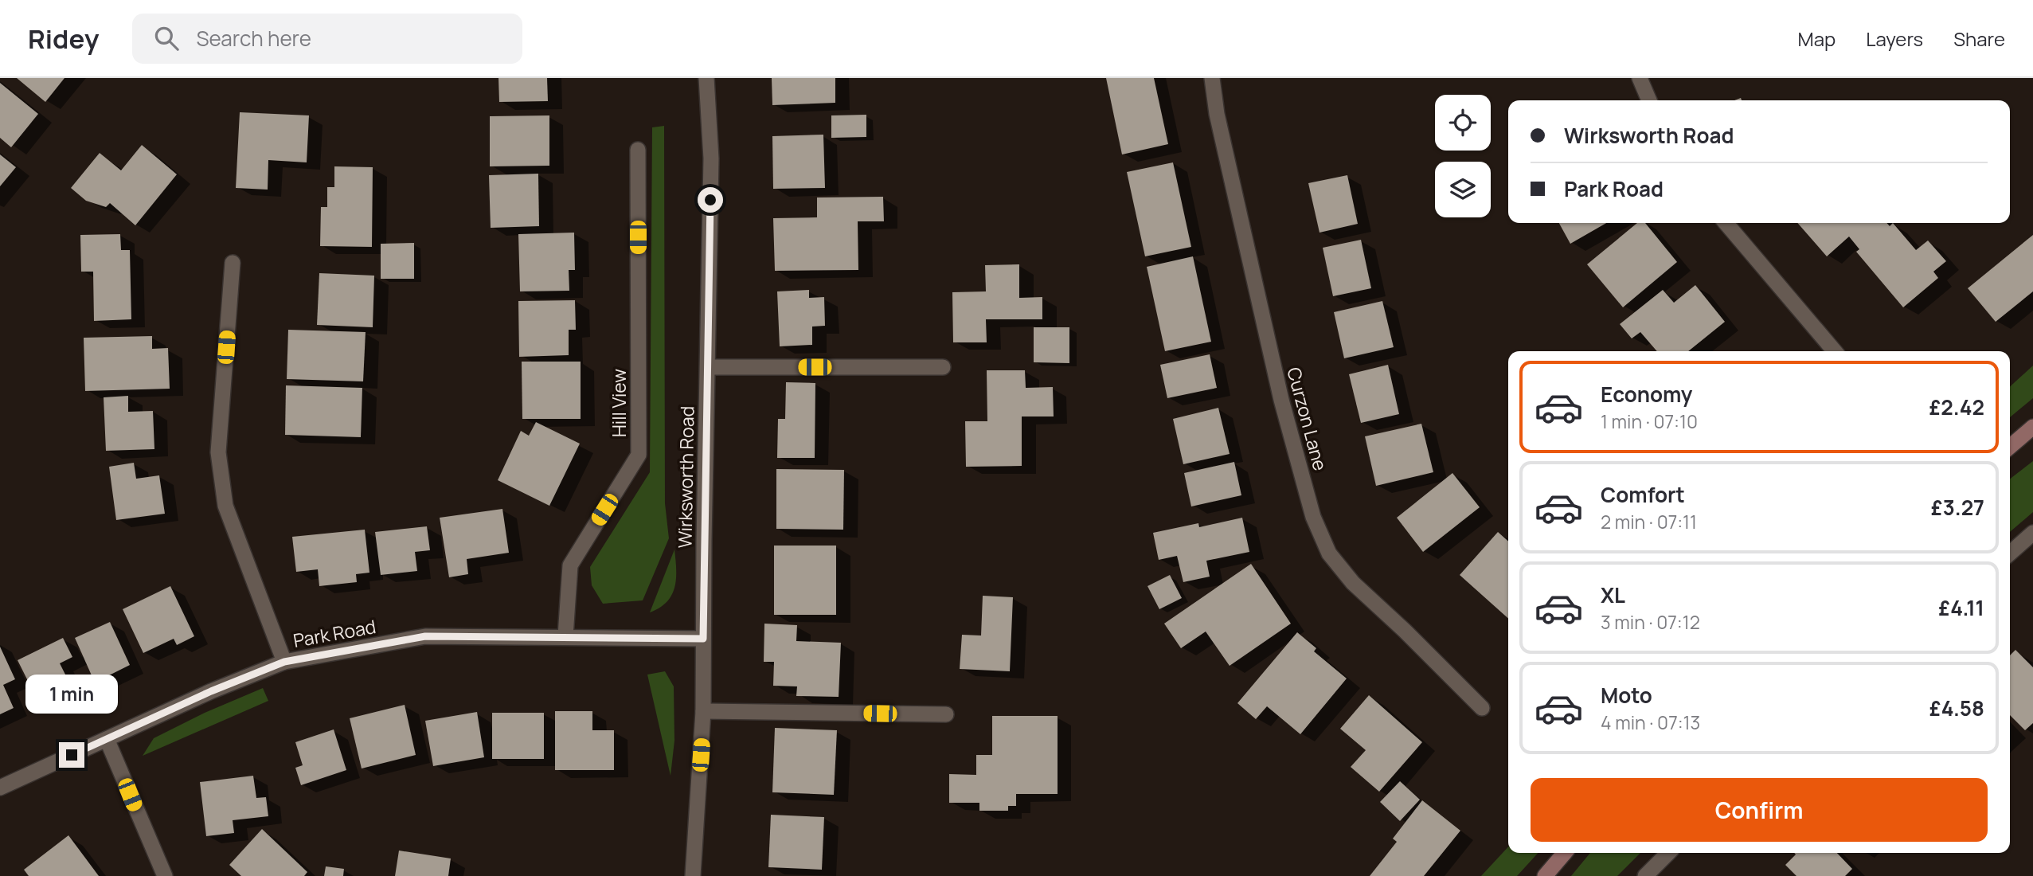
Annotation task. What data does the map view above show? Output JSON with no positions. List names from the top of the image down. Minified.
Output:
{"streets":{"street":["Hill View","Curzon Lane","Wirksworth Road","Park Road"]},"crossings":[["Hill View","Park Road"],["Wirksworth Road","Park Road"]],"page":{"header":"Ridey","search":"Search here","nav":["Map","Layers","Share"],"banner":["Wirksworth Road","Park Road"],"list":[{"name":"Economy","note":"1 min · 07:10","value":"£2.42"},{"name":"Comfort","note":"2 min · 07:11","value":"£3.27"},{"name":"XL","note":"3 min · 07:12","value":"£4.11"},{"name":"Moto","note":"4 min · 07:13","value":"£4.58"}],"bubble":"1 min","buttons":"Confirm"}}
